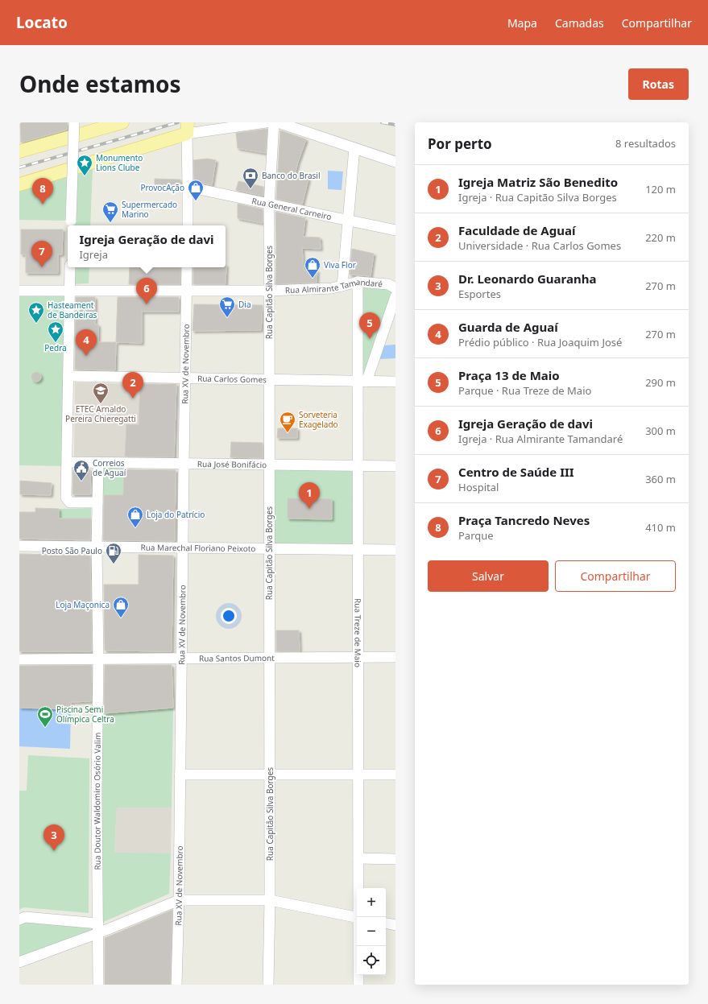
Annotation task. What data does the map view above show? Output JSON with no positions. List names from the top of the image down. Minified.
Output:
{"streets":{"street":["Rua General Carneiro","Rua Almirante Tamandaré","Rua Capitão Silva Borges","Rua XV de Novembro","Rua Carlos Gomes","Rua José Bonifácio","Rua Marechal Floriano Peixoto","Rua Treze de Maio","Rua Santos Dumont","Rua Doutor Waldomiro Osório Valim"]},"crossings":[["Rua General Carneiro","Rua Capitão Silva Borges"],["Rua Almirante Tamandaré","Rua Capitão Silva Borges"],["Rua Almirante Tamandaré","Rua XV de Novembro"],["Rua Almirante Tamandaré","Rua Treze de Maio"],["Rua Capitão Silva Borges","Rua Carlos Gomes"],["Rua Capitão Silva Borges","Rua José Bonifácio"],["Rua Capitão Silva Borges","Rua Marechal Floriano Peixoto"],["Rua Capitão Silva Borges","Rua Santos Dumont"],["Rua XV de Novembro","Rua Carlos Gomes"],["Rua XV de Novembro","Rua José Bonifácio"],["Rua XV de Novembro","Rua Marechal Floriano Peixoto"],["Rua XV de Novembro","Rua Santos Dumont"],["Rua Carlos Gomes","Rua Treze de Maio"],["Rua José Bonifácio","Rua Treze de Maio"],["Rua José Bonifácio","Rua Doutor Waldomiro Osório Valim"],["Rua Marechal Floriano Peixoto","Rua Treze de Maio"],["Rua Marechal Floriano Peixoto","Rua Doutor Waldomiro Osório Valim"],["Rua Treze de Maio","Rua Santos Dumont"],["Rua Santos Dumont","Rua Doutor Waldomiro Osório Valim"]],"places":{"place":["Monumento Lions Clube","Hasteament de Bandeiras","Pedra"],"bank":["Banco do Brasil"],"shop":["ProvocAção","Viva Flor","Loja do Patrício","Loja Maçonica"],"supermarket":["Supermercado Marino","Dia"],"school or university":["ETEC Arnaldo Pereira Chieregatti"],"cafe":["Sorveteria Exagelado"],"public building":["Correios de Aguaí"],"fuel station":["Posto São Paulo"],"sports":["Piscina Semi Olímpica Celtra"]},"page":{"header":"Locato","nav":["Mapa","Camadas","Compartilhar"],"title":"Onde estamos","buttons":["Rotas",["Salvar","Compartilhar"]],"heading":["Por perto","8 resultados"],"list":[{"mark":"1","name":"Igreja Matriz São Benedito","note":"Igreja · Rua Capitão Silva Borges","value":"120 m"},{"mark":"2","name":"Faculdade de Aguaí","note":"Universidade · Rua Carlos Gomes","value":"220 m"},{"mark":"3","name":"Dr. Leonardo Guaranha","note":"Esportes","value":"270 m"},{"mark":"4","name":"Guarda de Aguaí","note":"Prédio público · Rua Joaquim José","value":"270 m"},{"mark":"5","name":"Praça 13 de Maio","note":"Parque · Rua Treze de Maio","value":"290 m"},{"mark":"6","name":"Igreja Geração de davi","note":"Igreja · Rua Almirante Tamandaré","value":"300 m"},{"mark":"7","name":"Centro de Saúde III","note":"Hospital","value":"360 m"},{"mark":"8","name":"Praça Tancredo Neves","note":"Parque","value":"410 m"}],"pins":["8","7","6","5","4","2","1","3"],"popup":["Igreja Geração de davi","Igreja"],"map_buttons":["+","−"]}}
